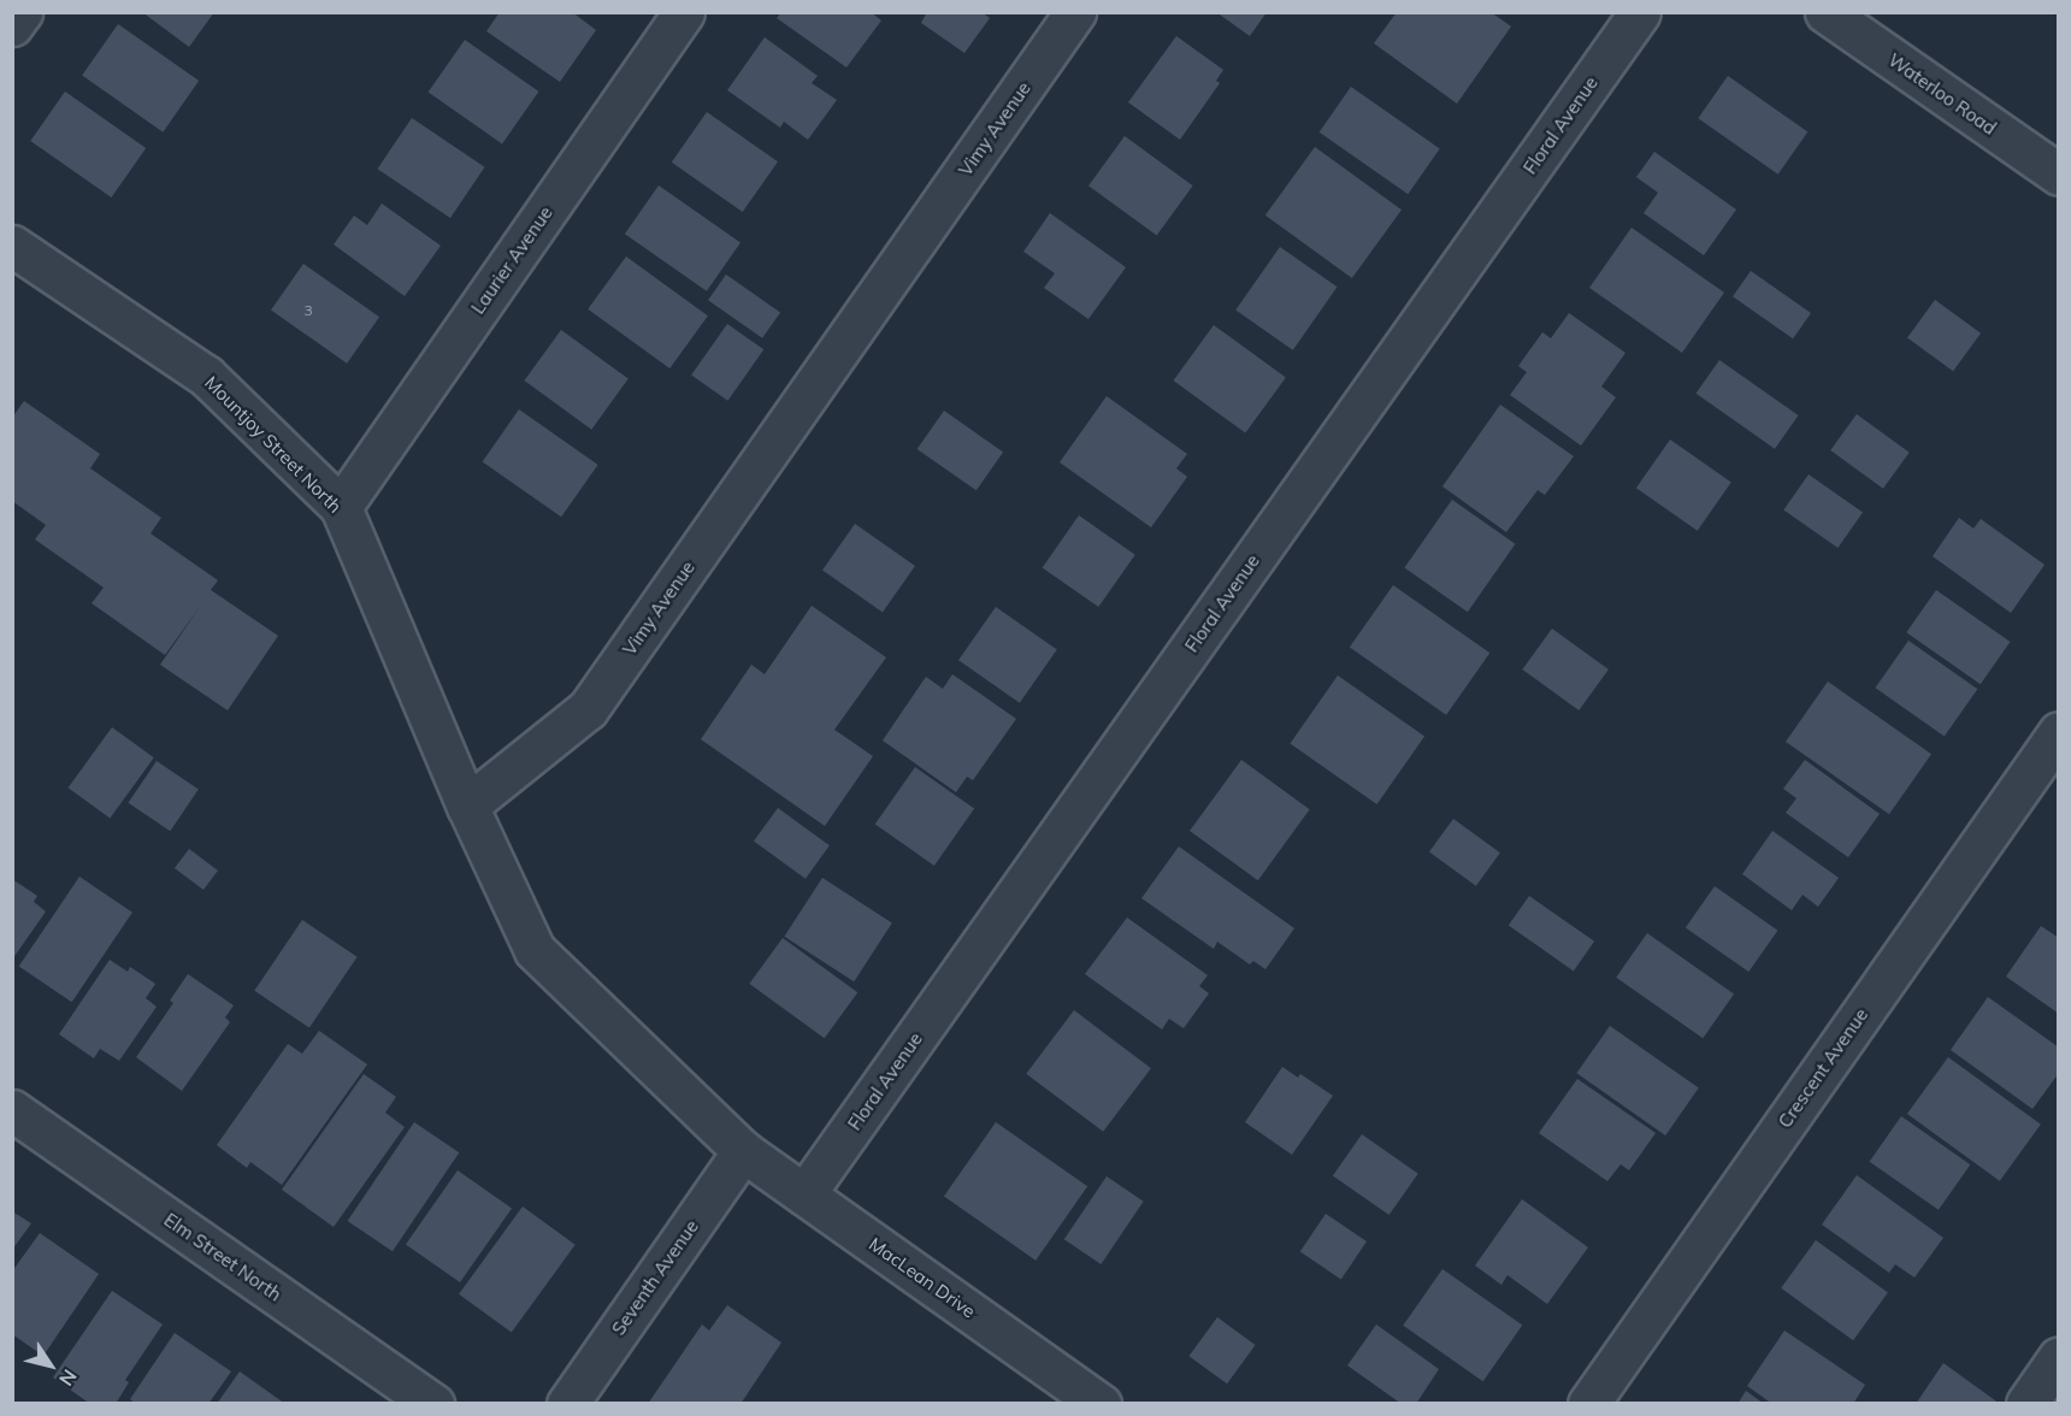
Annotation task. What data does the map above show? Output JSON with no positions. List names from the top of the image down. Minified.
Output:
{"streets":{"street":["Waterloo Road","Floral Avenue","Vimy Avenue","Laurier Avenue","Mountjoy Street North","Crescent Avenue","Elm Street North","Seventh Avenue","MacLean Drive"]},"crossings":[["Floral Avenue","MacLean Drive"],["Vimy Avenue","Mountjoy Street North"],["Laurier Avenue","Mountjoy Street North"],["Seventh Avenue","MacLean Drive"]],"house_numbers":["3"],"north":"bottom right"}
